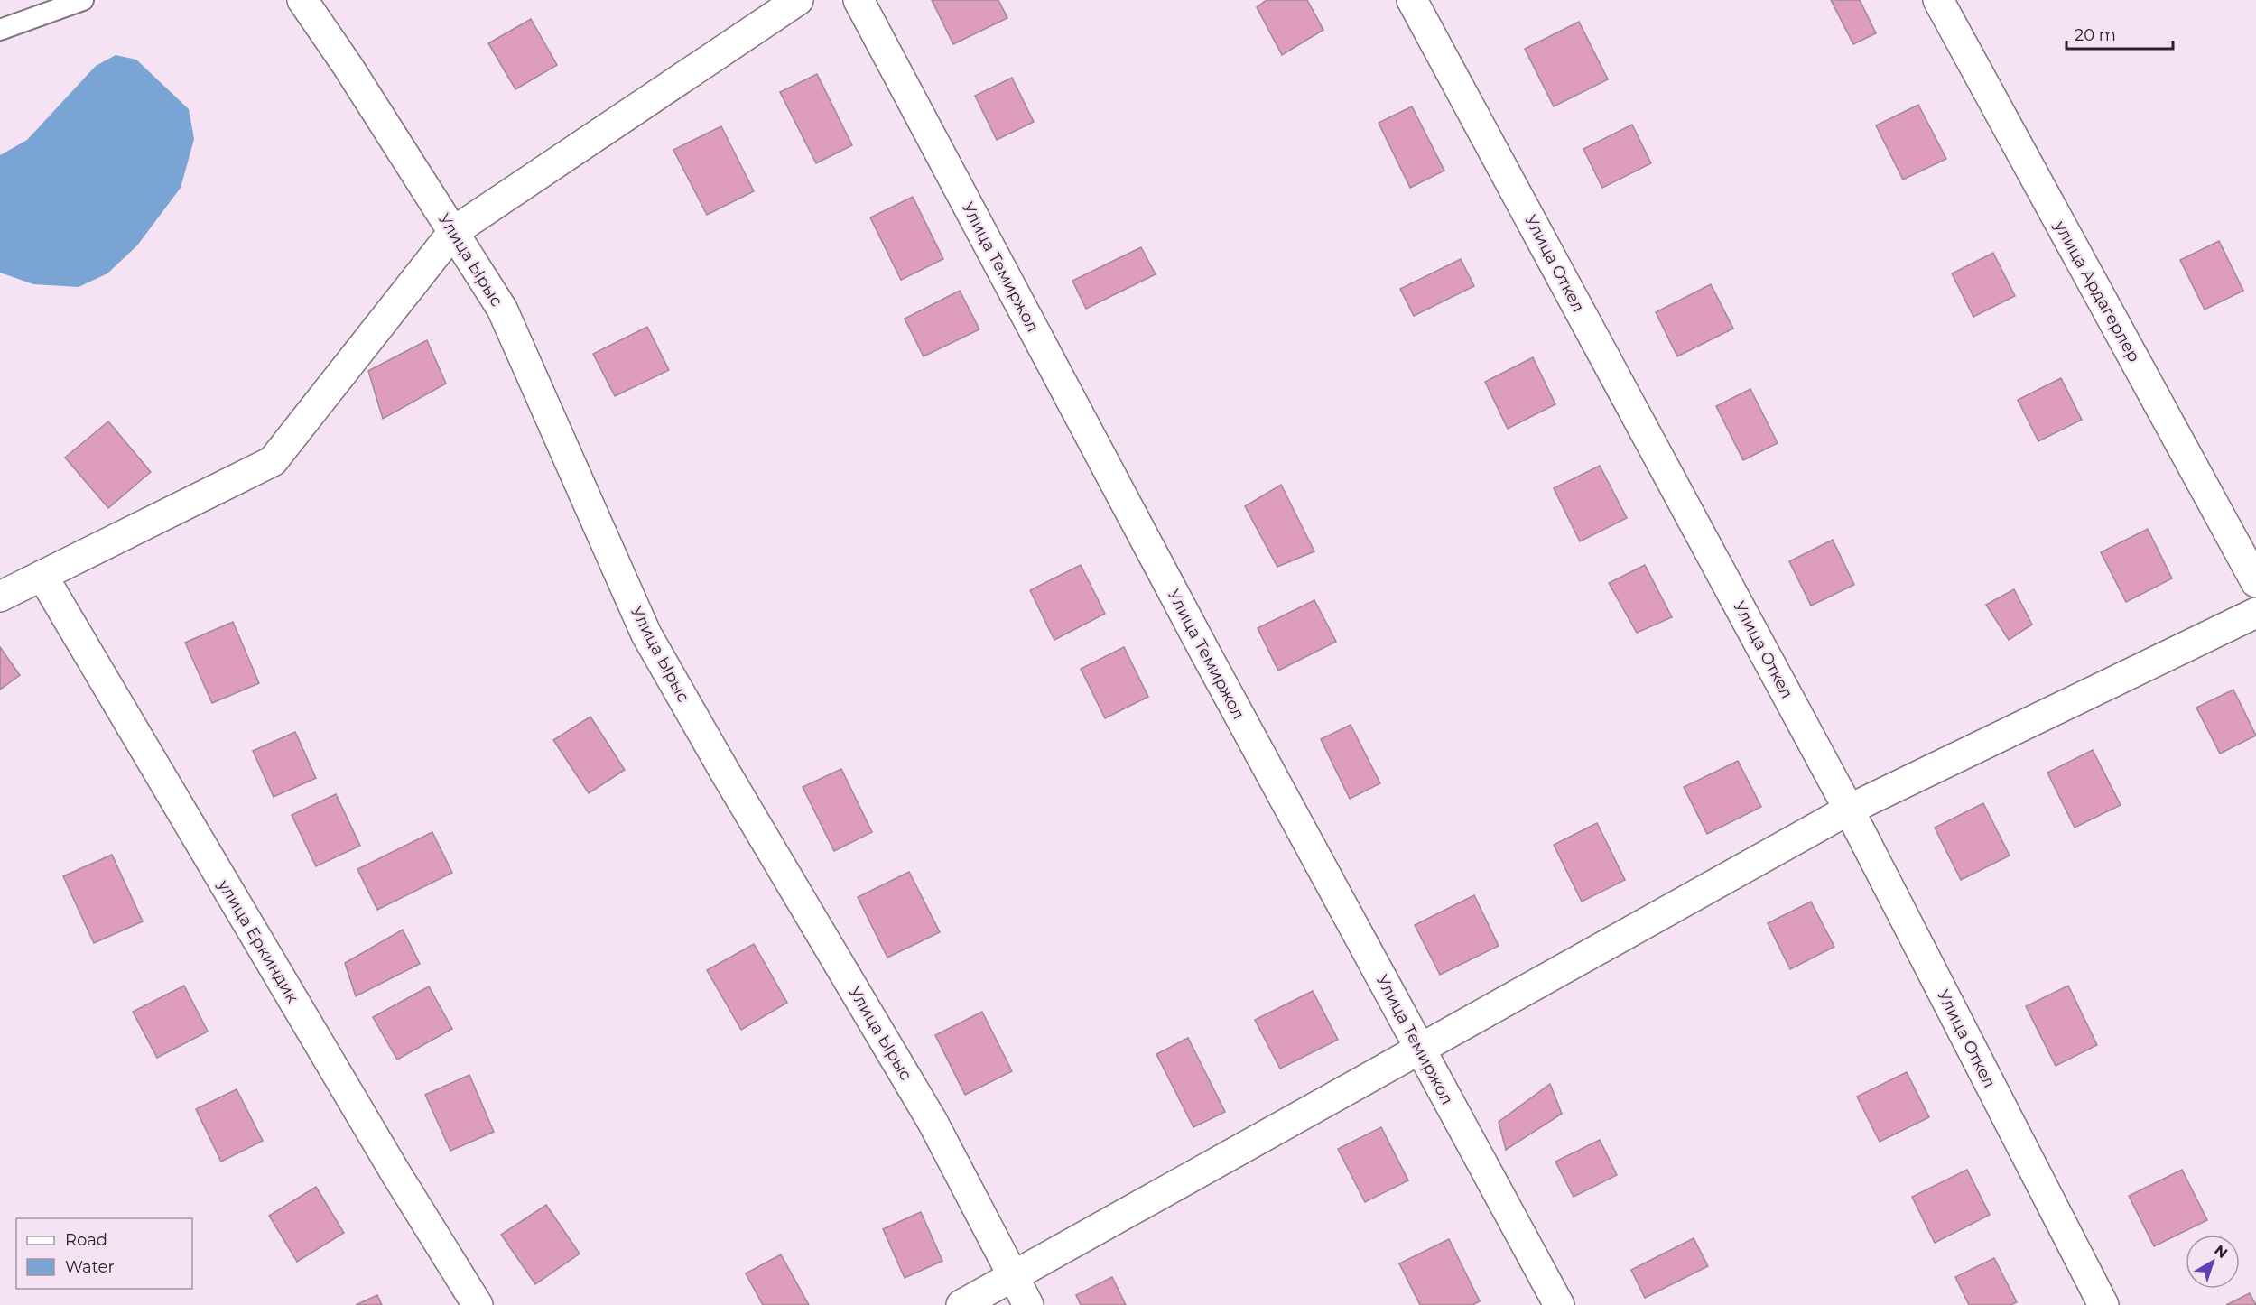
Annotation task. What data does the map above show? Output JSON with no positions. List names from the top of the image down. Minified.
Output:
{"streets":{"street":["Улица Ырыс","Улица Откел","Улица Темиржол","улица Ардагерлер","улица Еркиндик"]},"legend":["Road","Water"],"scale_bar":"20 m","north":"top right"}
